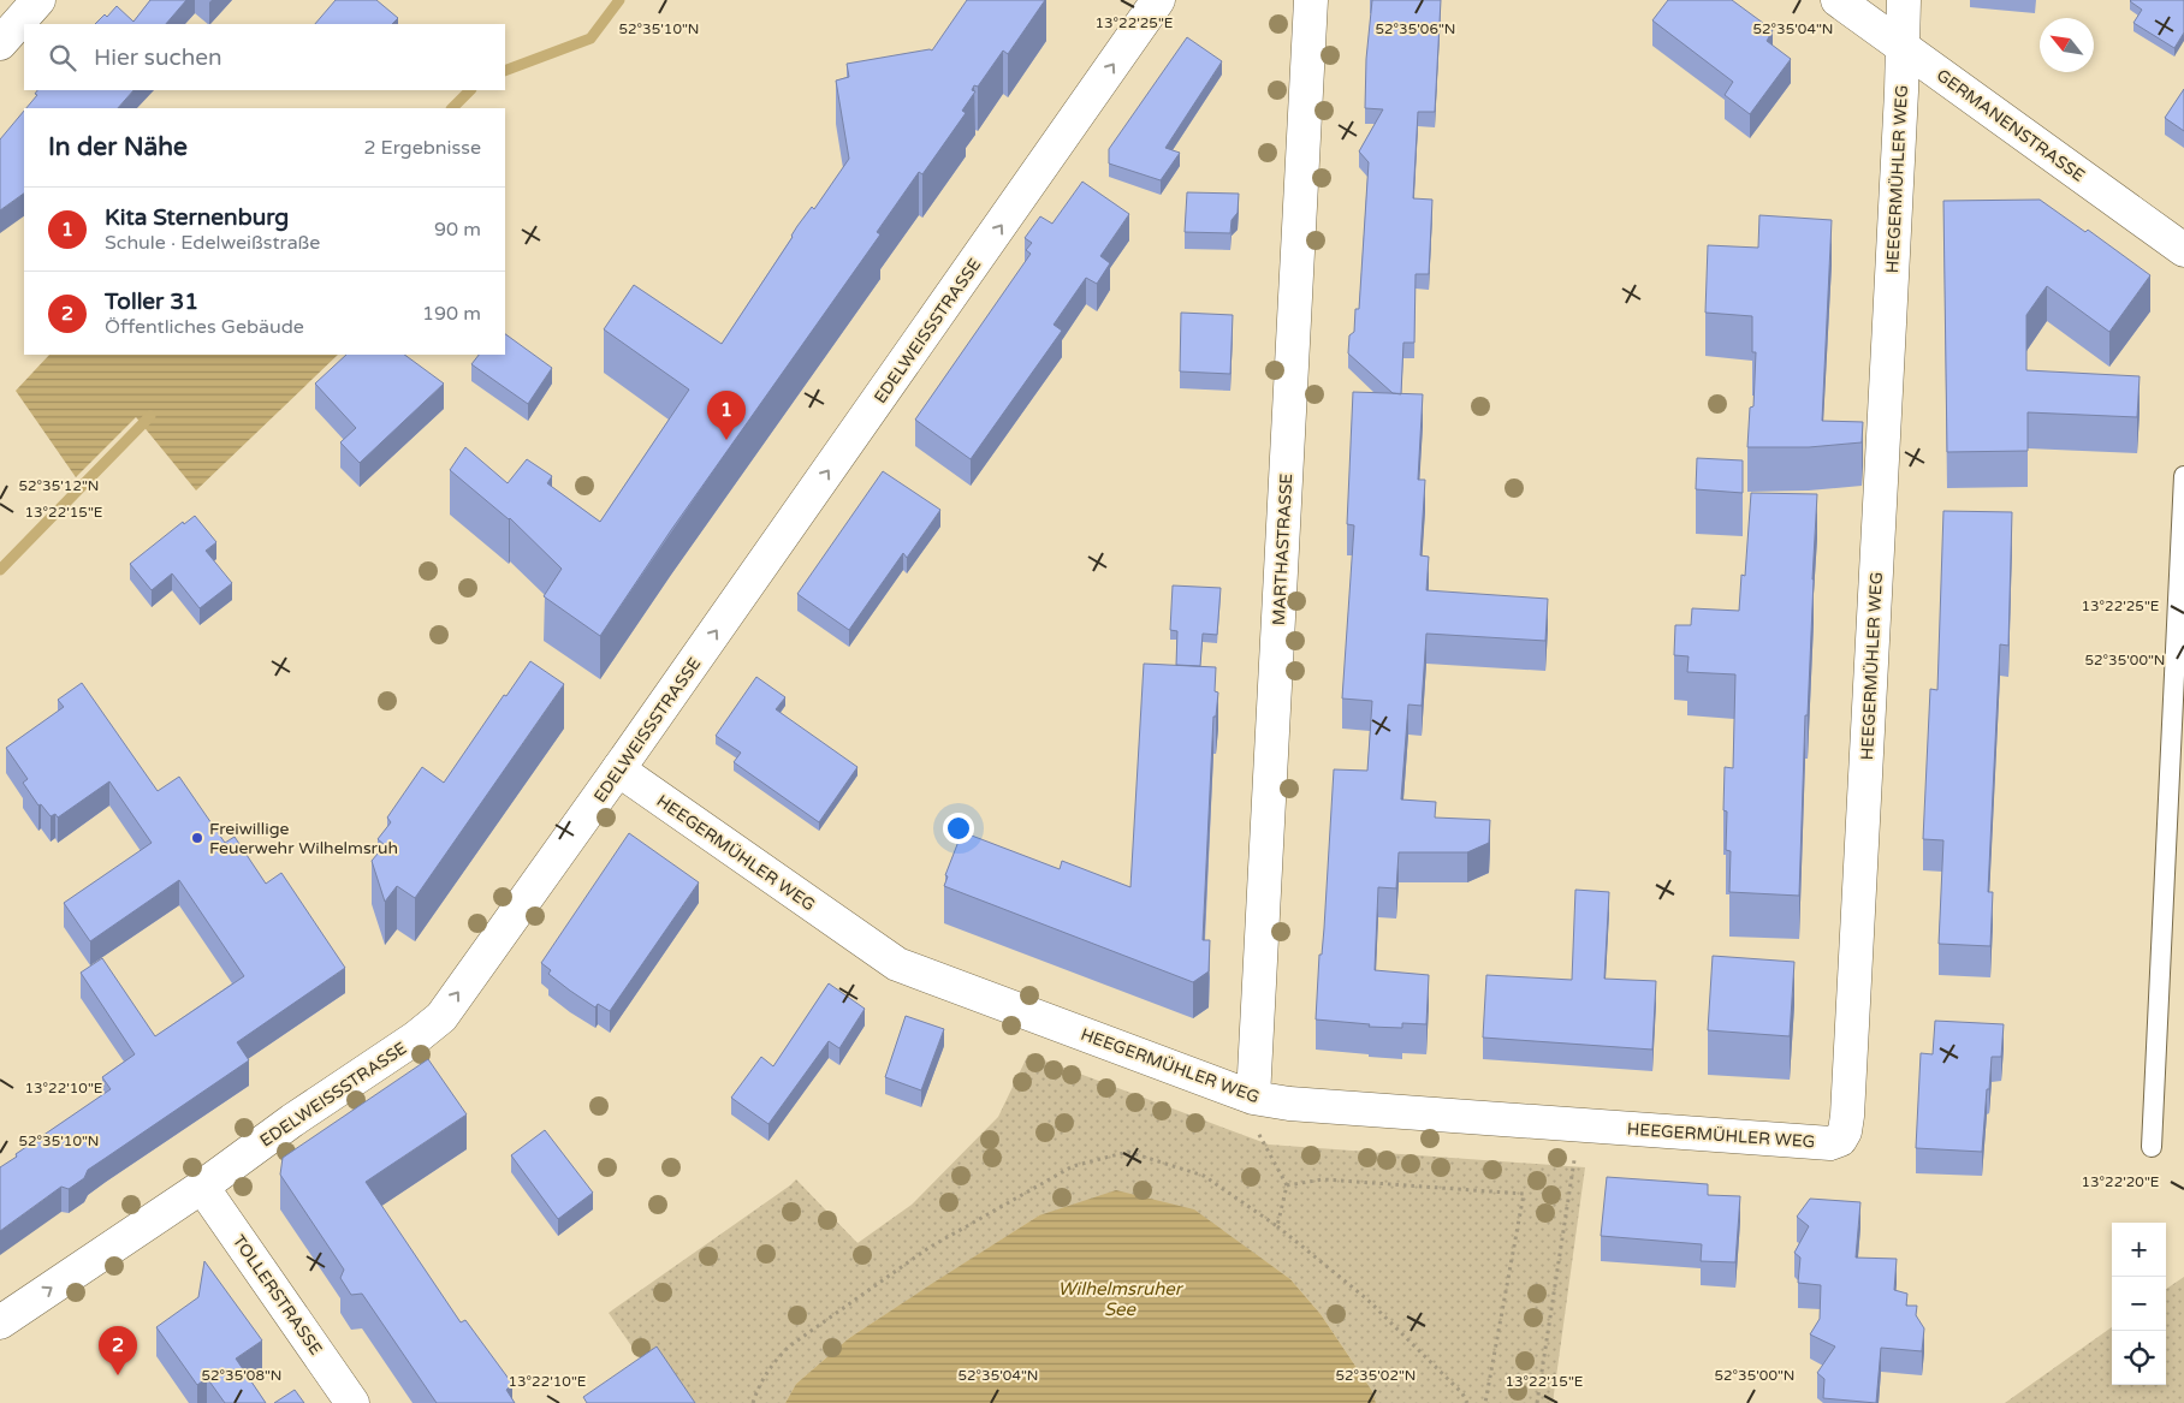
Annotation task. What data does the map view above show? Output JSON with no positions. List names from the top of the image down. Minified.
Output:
{"streets":{"street":["GERMANENSTRASSE","HEEGERMÜHLER WEG","EDELWEISSSTRASSE","MARTHASTRASSE","TOLLERSTRASSE"]},"crossings":[["GERMANENSTRASSE","HEEGERMÜHLER WEG"],["HEEGERMÜHLER WEG","EDELWEISSSTRASSE"],["HEEGERMÜHLER WEG","MARTHASTRASSE"],["EDELWEISSSTRASSE","TOLLERSTRASSE"]],"one_way":["EDELWEISSSTRASSE"],"water":["Wilhelmsruher See"],"places":["Freiwillige Feuerwehr Wilhelmsruh"],"north":"top left","page":{"search":"Hier suchen","heading":["In der Nähe","2 Ergebnisse"],"list":[{"mark":"1","name":"Kita Sternenburg","note":"Schule · Edelweißstraße","value":"90 m"},{"mark":"2","name":"Toller 31","note":"Öffentliches Gebäude","value":"190 m"}],"pins":["1","2"],"map_buttons":["+","−"]},"coordinates":["13°22'25\"E","52°35'10\"N","52°35'06\"N","52°35'04\"N","52°35'12\"N","13°22'15\"E","52°35'00\"N","13°22'10\"E","13°22'20\"E","52°35'08\"N","52°35'02\"N"]}
